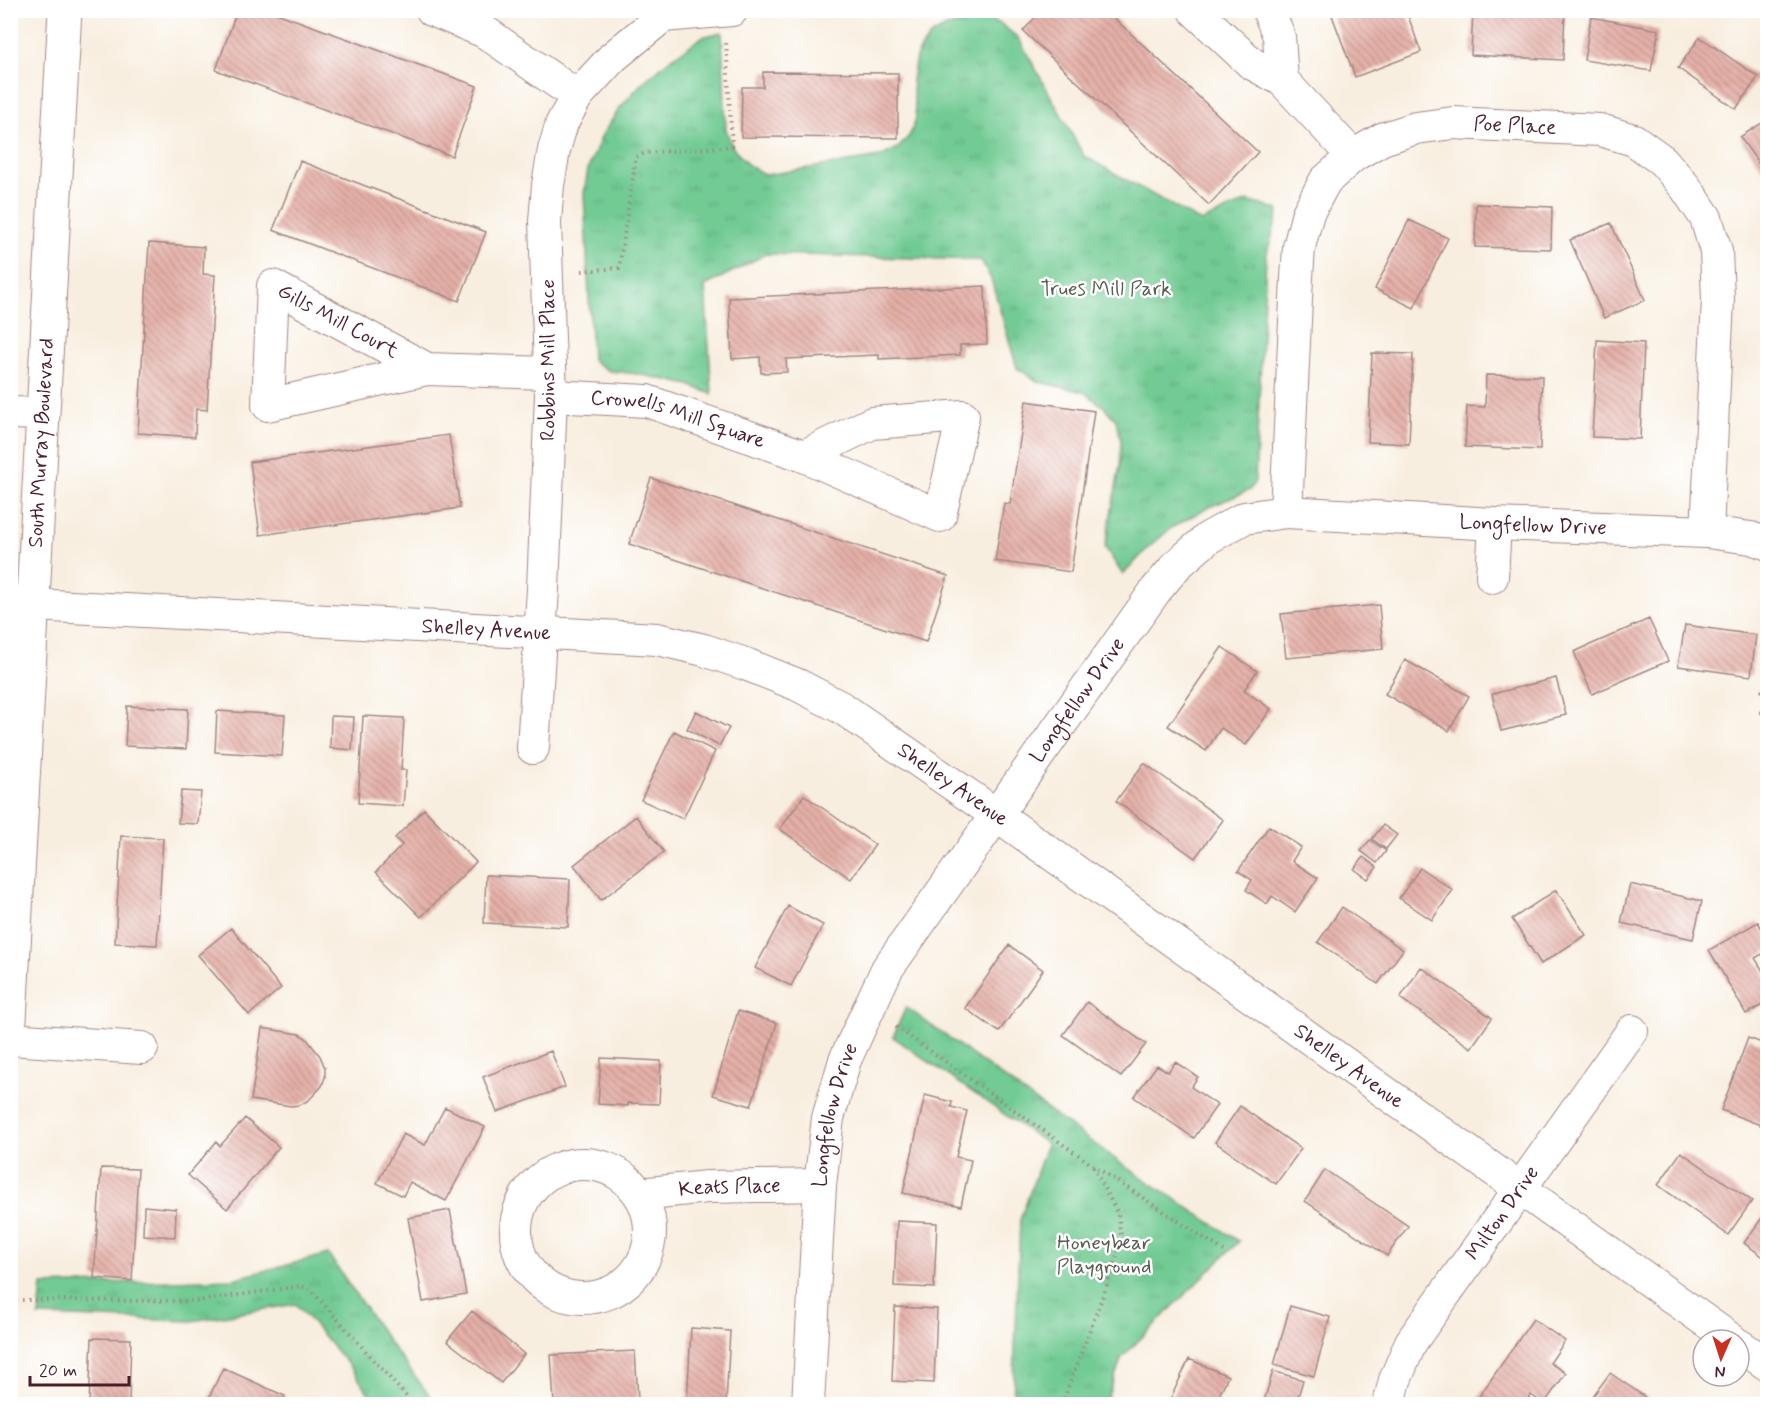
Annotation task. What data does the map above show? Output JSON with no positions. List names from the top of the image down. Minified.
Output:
{"streets":{"main road":["South Murray Boulevard"],"street":["Poe Place","Gills Mill Court","Robbins Mill Place","Crowells Mill Square","Longfellow Drive","Shelley Avenue","Keats Place","Milton Drive"]},"crossings":[["Poe Place","Longfellow Drive"],["Gills Mill Court","Robbins Mill Place"],["Gills Mill Court","Crowells Mill Square"],["Robbins Mill Place","Crowells Mill Square"],["Robbins Mill Place","Shelley Avenue"],["South Murray Boulevard","Shelley Avenue"],["Longfellow Drive","Shelley Avenue"],["Longfellow Drive","Keats Place"],["Shelley Avenue","Milton Drive"]],"parks":["Trues Mill Park","Honeybear Playground"],"scale_bar":"20 m","north":"bottom"}
